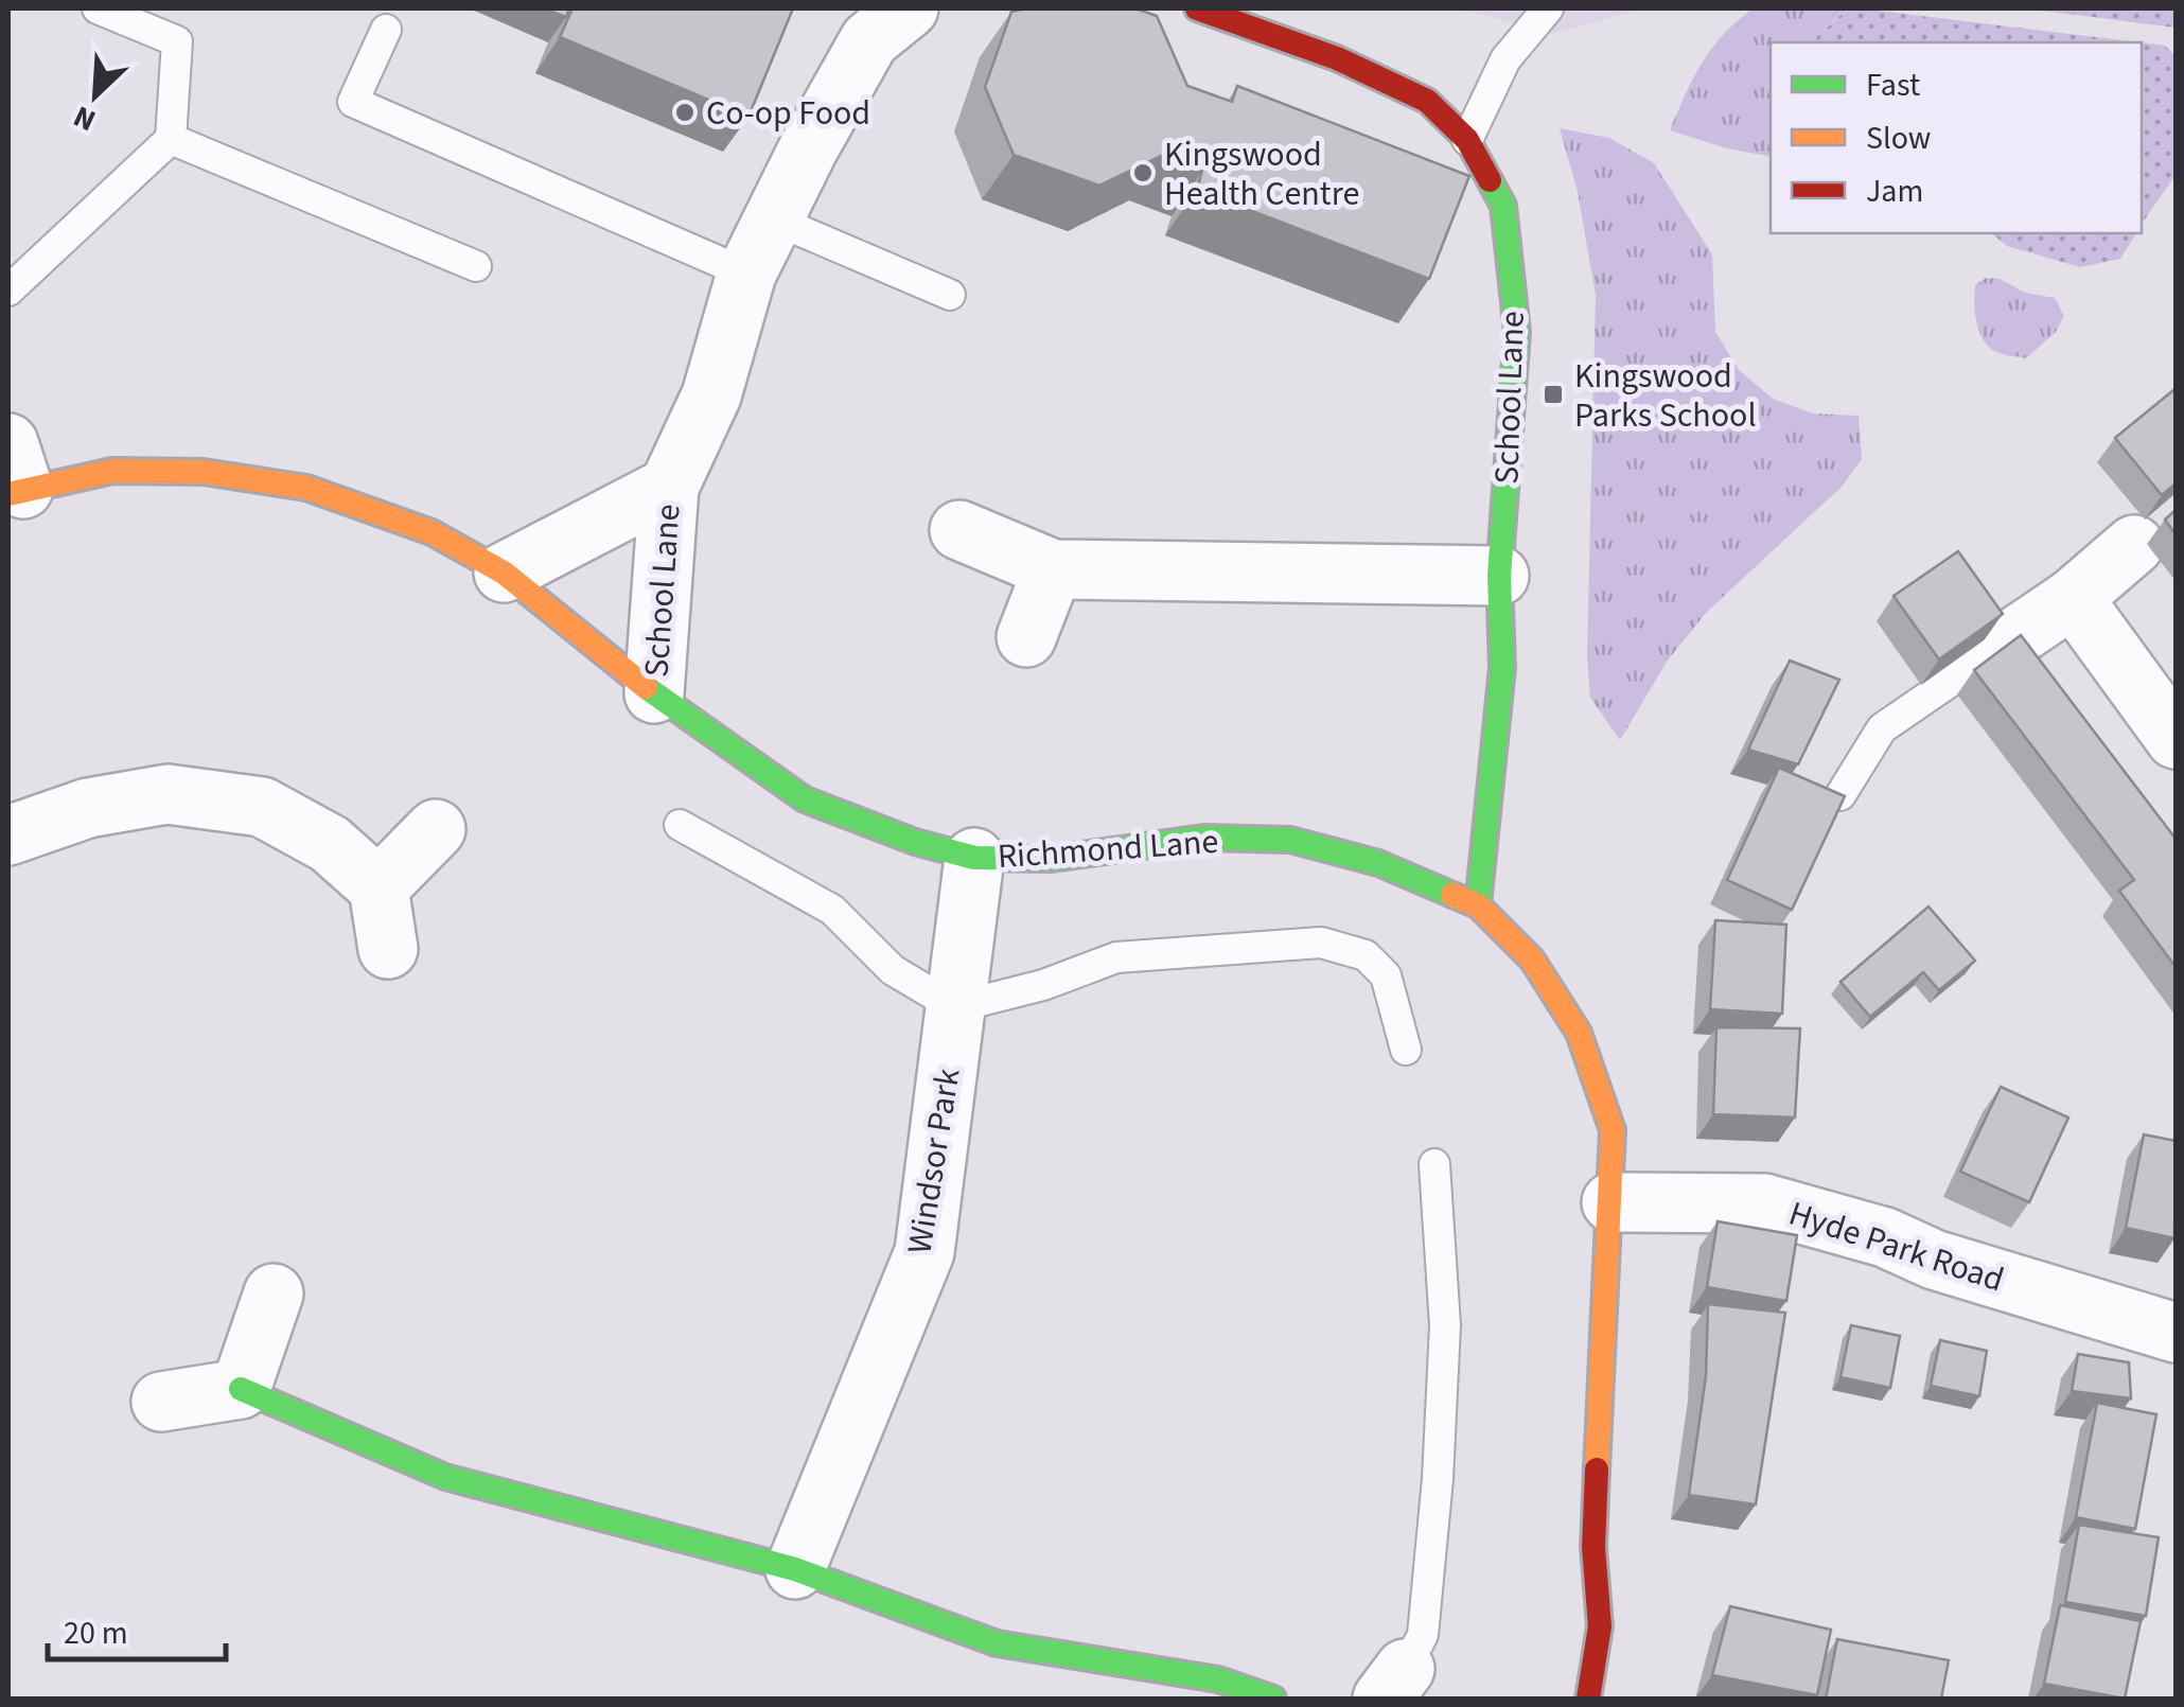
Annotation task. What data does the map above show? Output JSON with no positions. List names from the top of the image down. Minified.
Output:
{"streets":{"street":["School Lane","Richmond Lane","Windsor Park","Hyde Park Road"]},"crossings":[["School Lane","Richmond Lane"],["Richmond Lane","Windsor Park"],["Richmond Lane","Hyde Park Road"]],"places":{"other":["Co-op Food","Kingswood Health Centre"],"transit":["Kingswood Parks School"]},"legend":["Fast","Slow","Jam"],"scale_bar":"20 m","north":"bottom left"}
